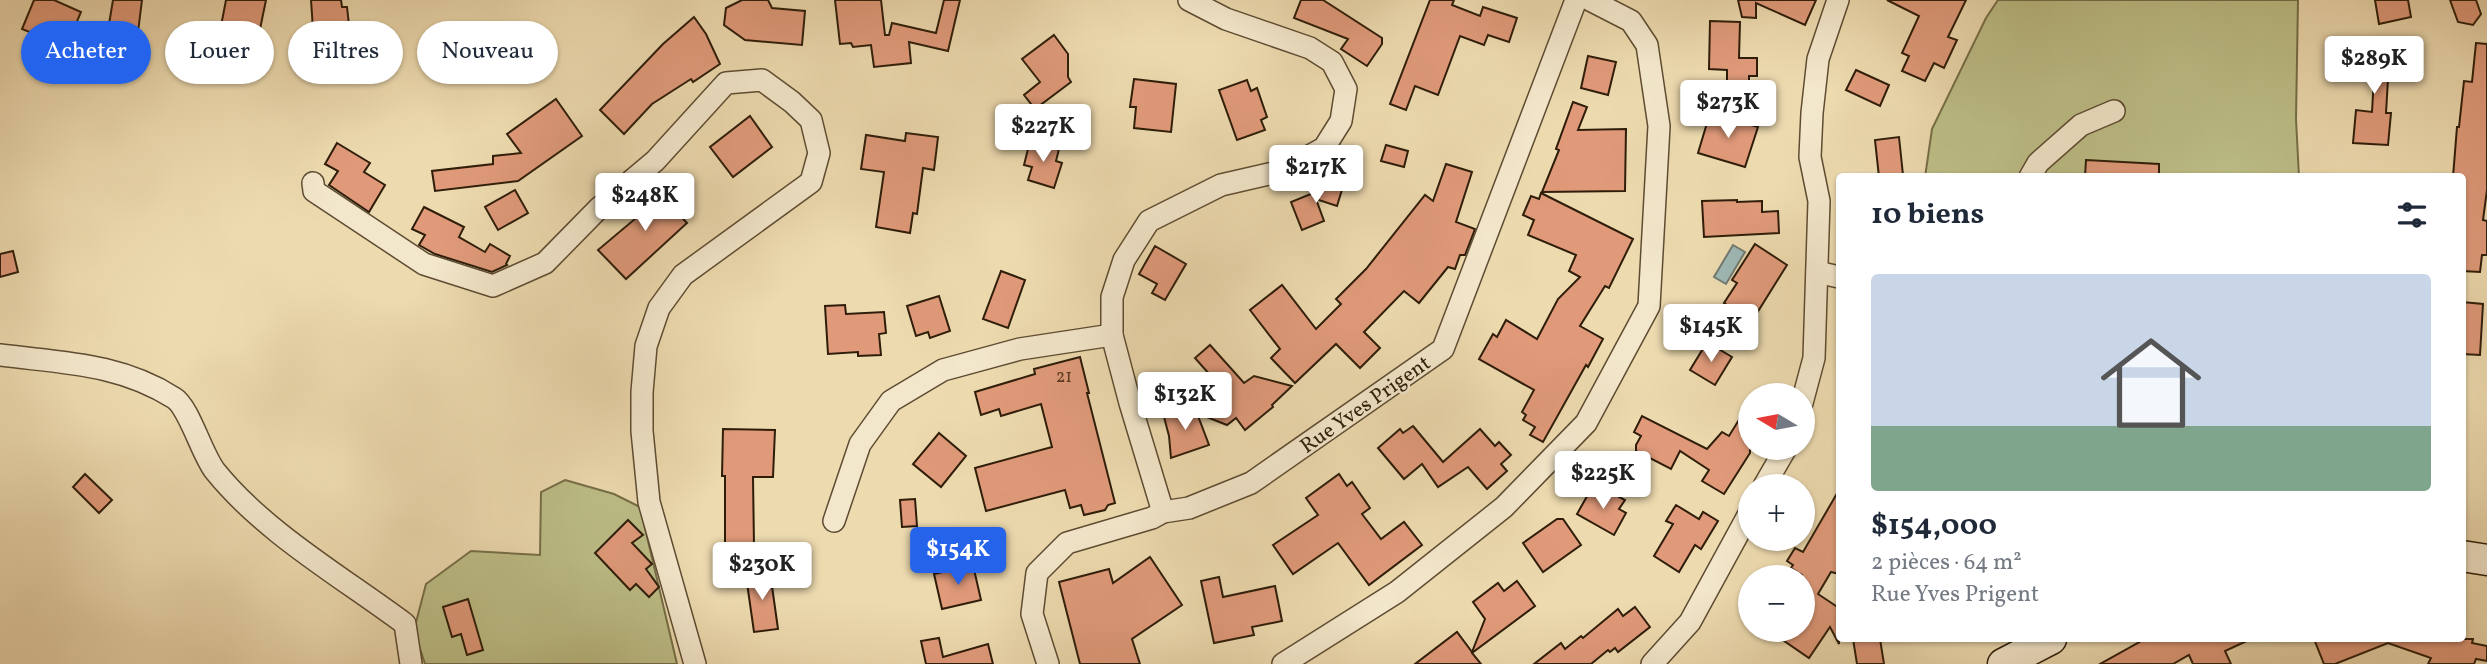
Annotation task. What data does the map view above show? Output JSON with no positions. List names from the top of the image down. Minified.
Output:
{"streets":{"street":["Rue Yves Prigent"]},"house_numbers":["21"],"north":"left","page":{"chip":["Acheter","Louer","Filtres","Nouveau"],"price":["$289K","$273K","$227K","$217K","$248K","$145K","$132K","$225K","$154K","$230K"],"heading":"10 biens","list":[{"name":"$154,000","note":"2 pièces · 64 m² · Rue Yves Prigent"}],"map_buttons":["+","−"]}}
